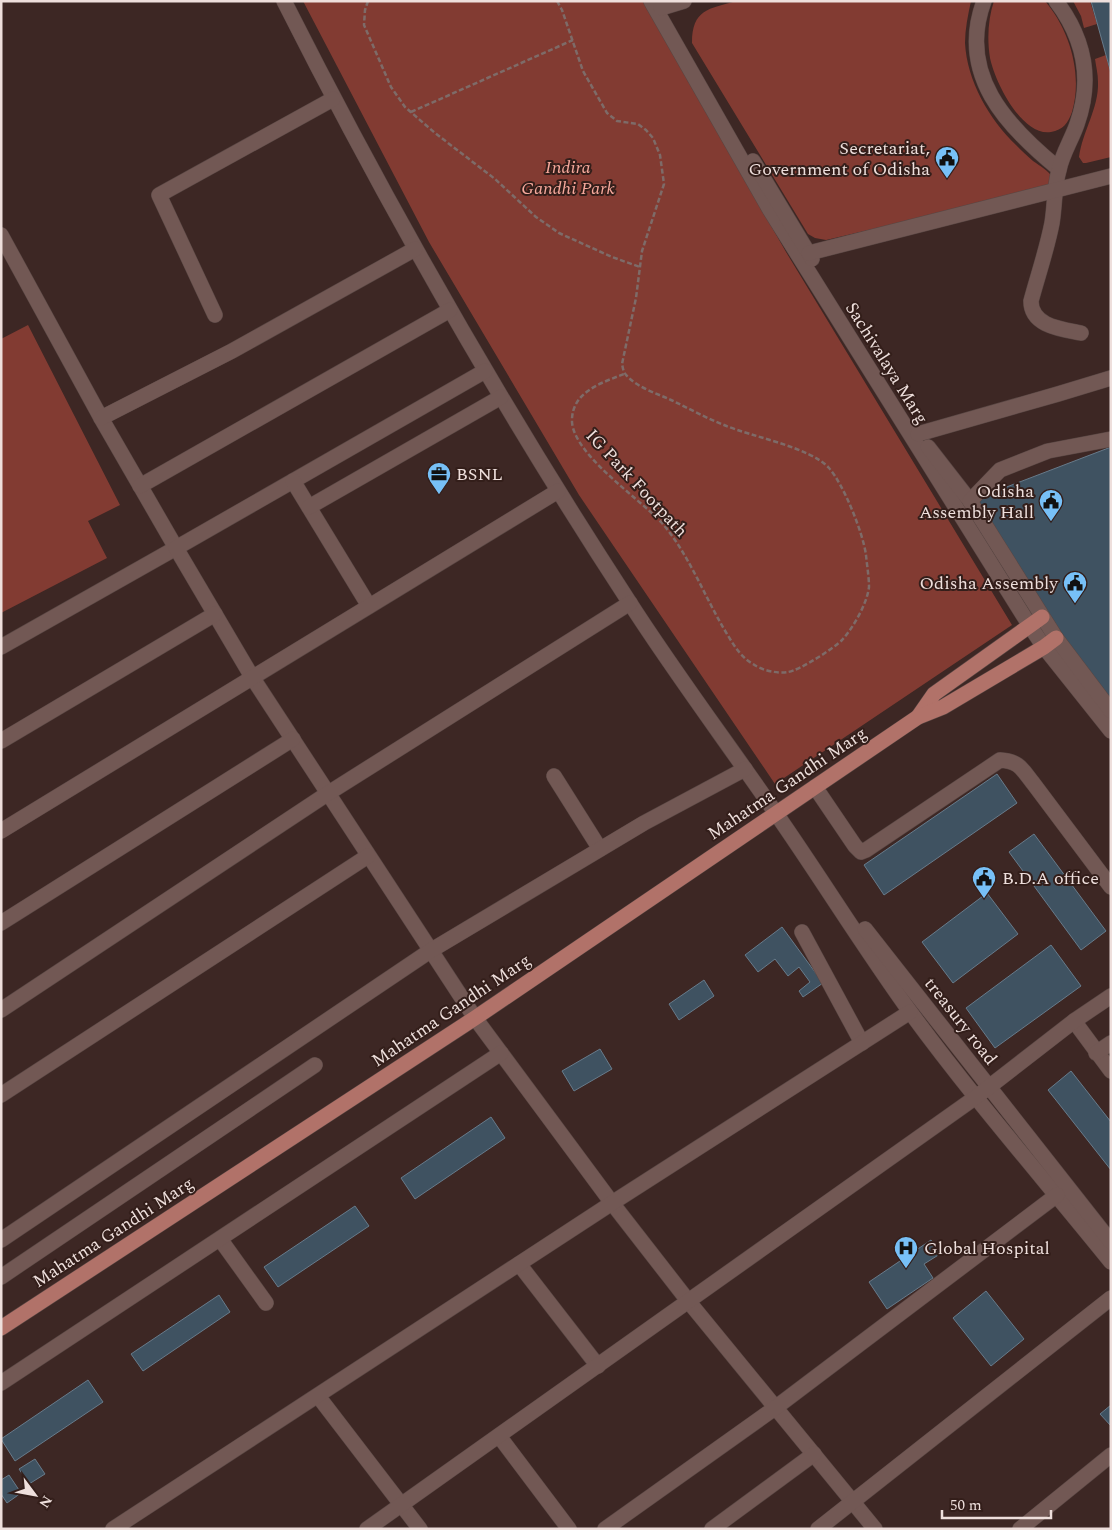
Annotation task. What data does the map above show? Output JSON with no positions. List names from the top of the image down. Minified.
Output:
{"streets":{"main road":["Mahatma Gandhi Marg"],"street":["Sachivalaya Marg","treasury road"],"path":["IG Park Footpath"]},"crossings":[["Sachivalaya Marg","Mahatma Gandhi Marg"],["Mahatma Gandhi Marg","treasury road"]],"parks":["Indira Gandhi Park"],"places":{"public building":["Secretariat, Government of Odisha","Odisha Assembly Hall","Odisha Assembly","B.D.A office"],"office":["BSNL"],"hospital":["Global Hospital"]},"scale_bar":"50 m","north":"bottom right"}
